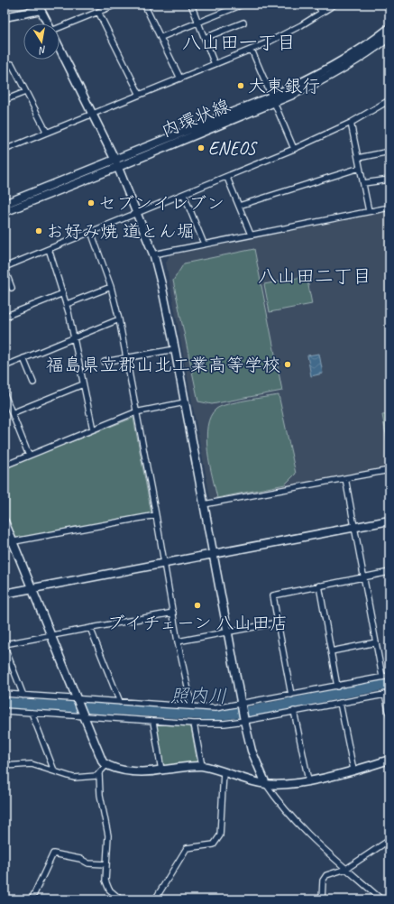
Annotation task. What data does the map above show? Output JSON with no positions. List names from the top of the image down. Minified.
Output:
{"streets":{"street":["内環状線"]},"districts":["八山田一丁目","八山田二丁目"],"water":["照内川"],"places":["大東銀行","ENEOS","セブンイレブン","お好み焼 道とん堀","福島県立郡山北工業高等学校","ブイチェーン 八山田店"],"north":"bottom"}
